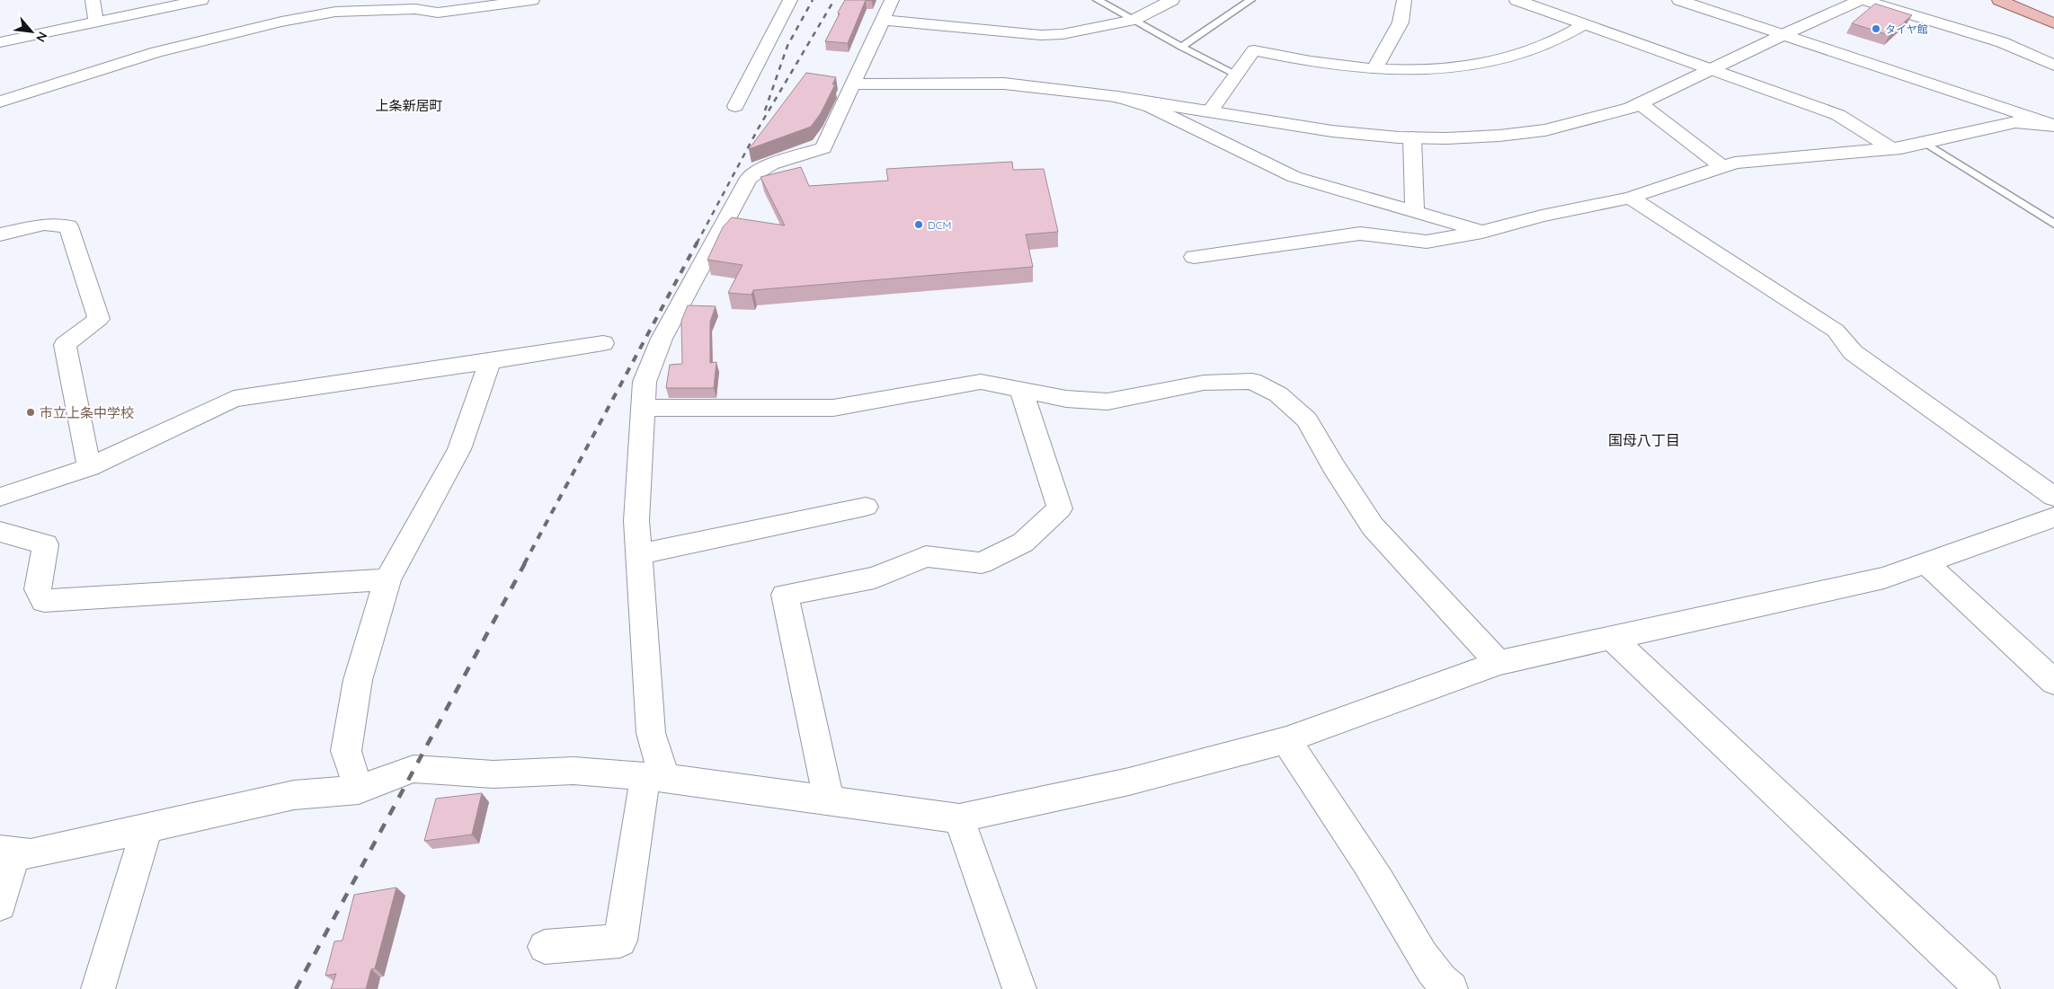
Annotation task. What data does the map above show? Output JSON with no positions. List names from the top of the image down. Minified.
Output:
{"districts":["上条新居町","国母八丁目"],"places":["タイヤ館","DCM","市立上条中学校"],"north":"bottom right"}
